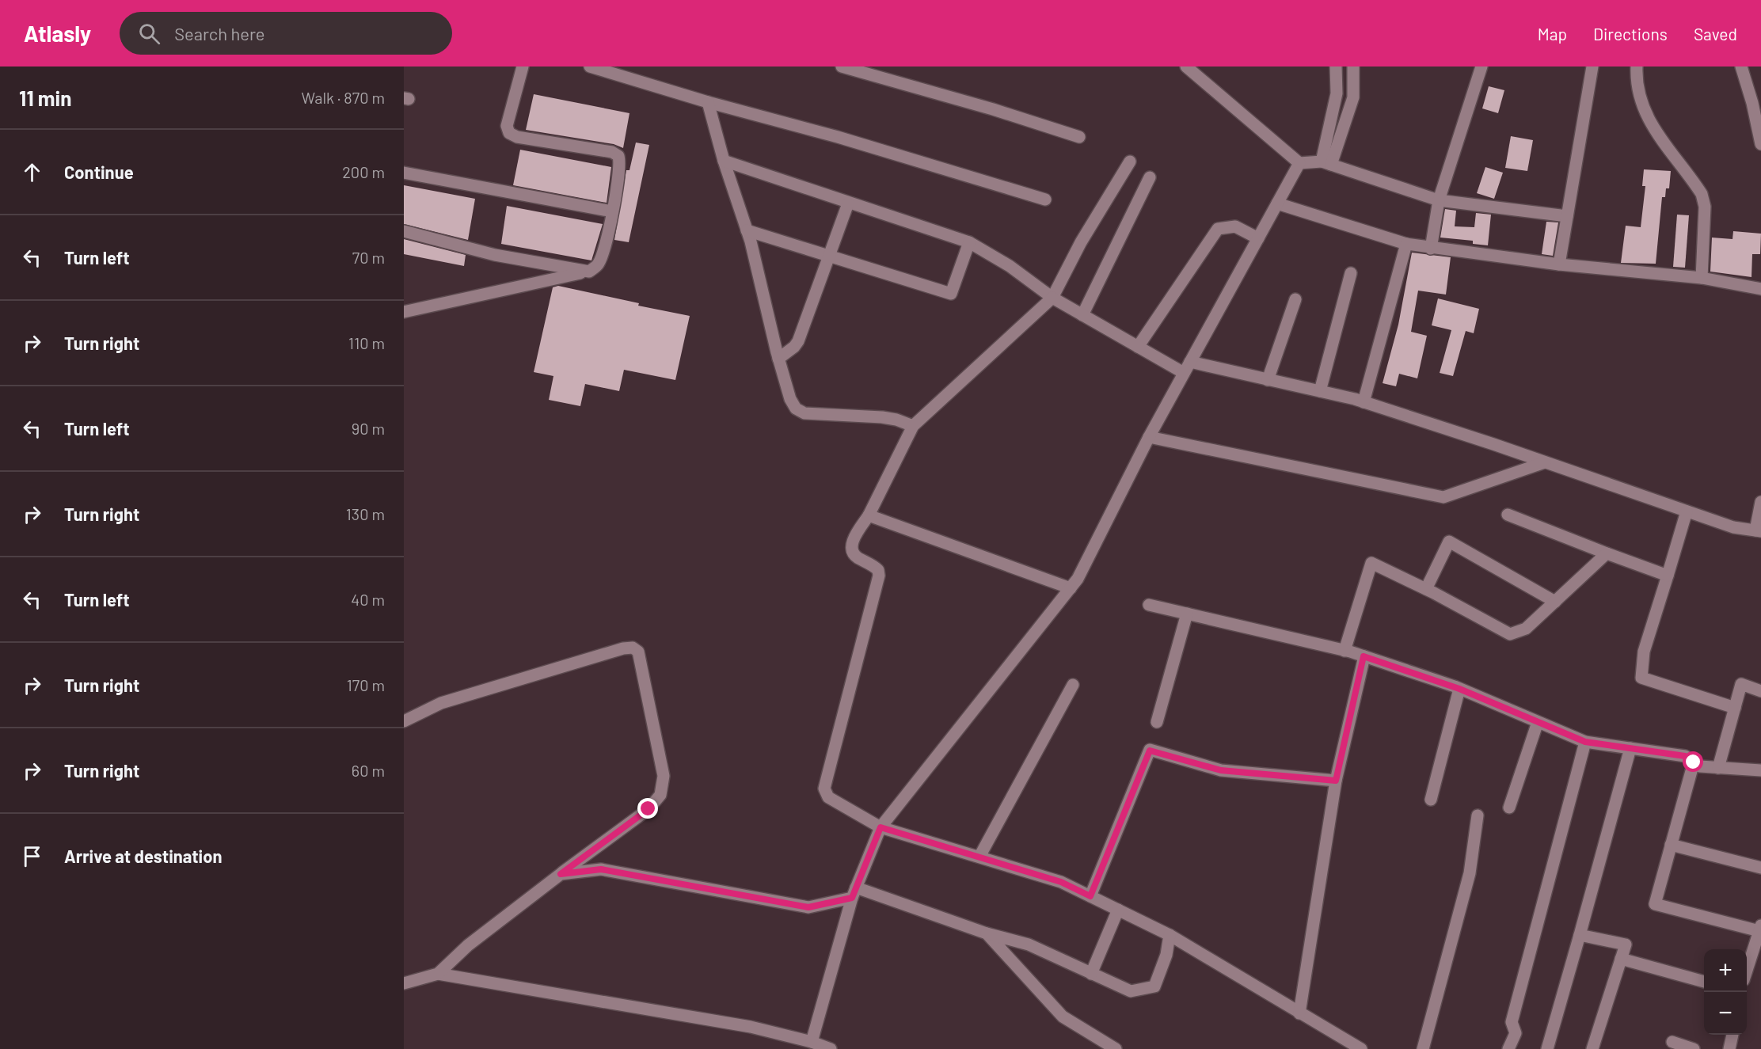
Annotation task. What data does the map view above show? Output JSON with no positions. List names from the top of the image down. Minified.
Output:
{"page":{"header":"Atlasly","search":"Search here","nav":["Map","Directions","Saved"],"heading":["11 min","Walk · 870 m"],"list":[["Continue","200 m"],["Turn left","70 m"],["Turn right","110 m"],["Turn left","90 m"],["Turn right","130 m"],["Turn left","40 m"],["Turn right","170 m"],["Turn right","60 m"],"Arrive at destination"],"map_buttons":["+","−"]}}
